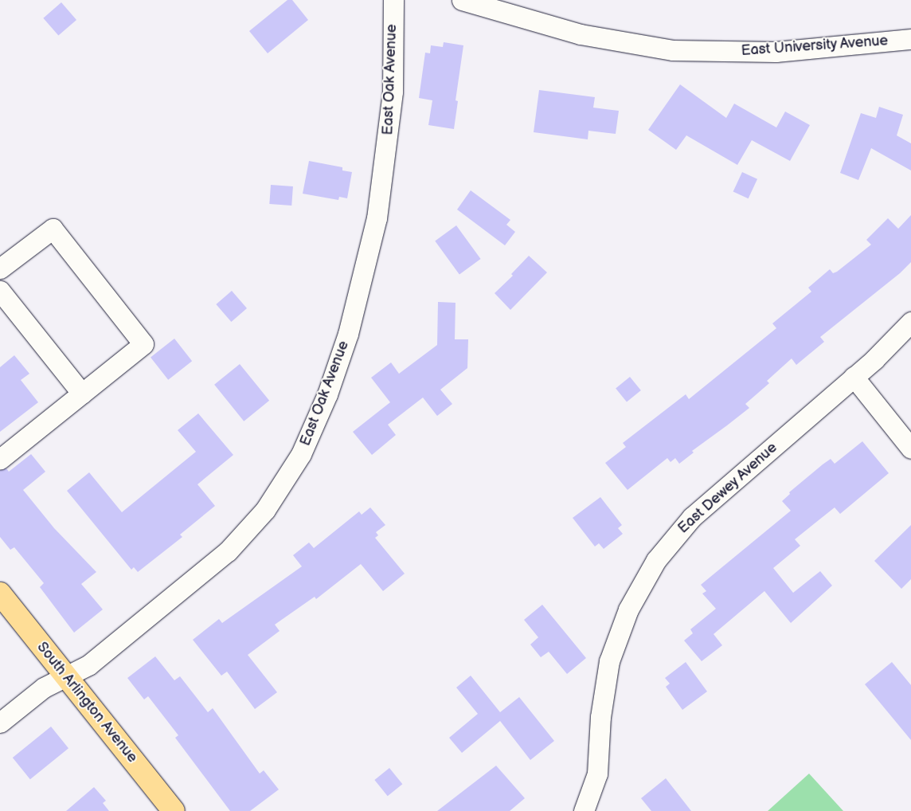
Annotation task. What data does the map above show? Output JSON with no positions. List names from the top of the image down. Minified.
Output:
{"streets":{"main road":["South Arlington Avenue"],"street":["East University Avenue","East Oak Avenue","East Dewey Avenue"]},"crossings":[["East Oak Avenue","South Arlington Avenue"]]}
